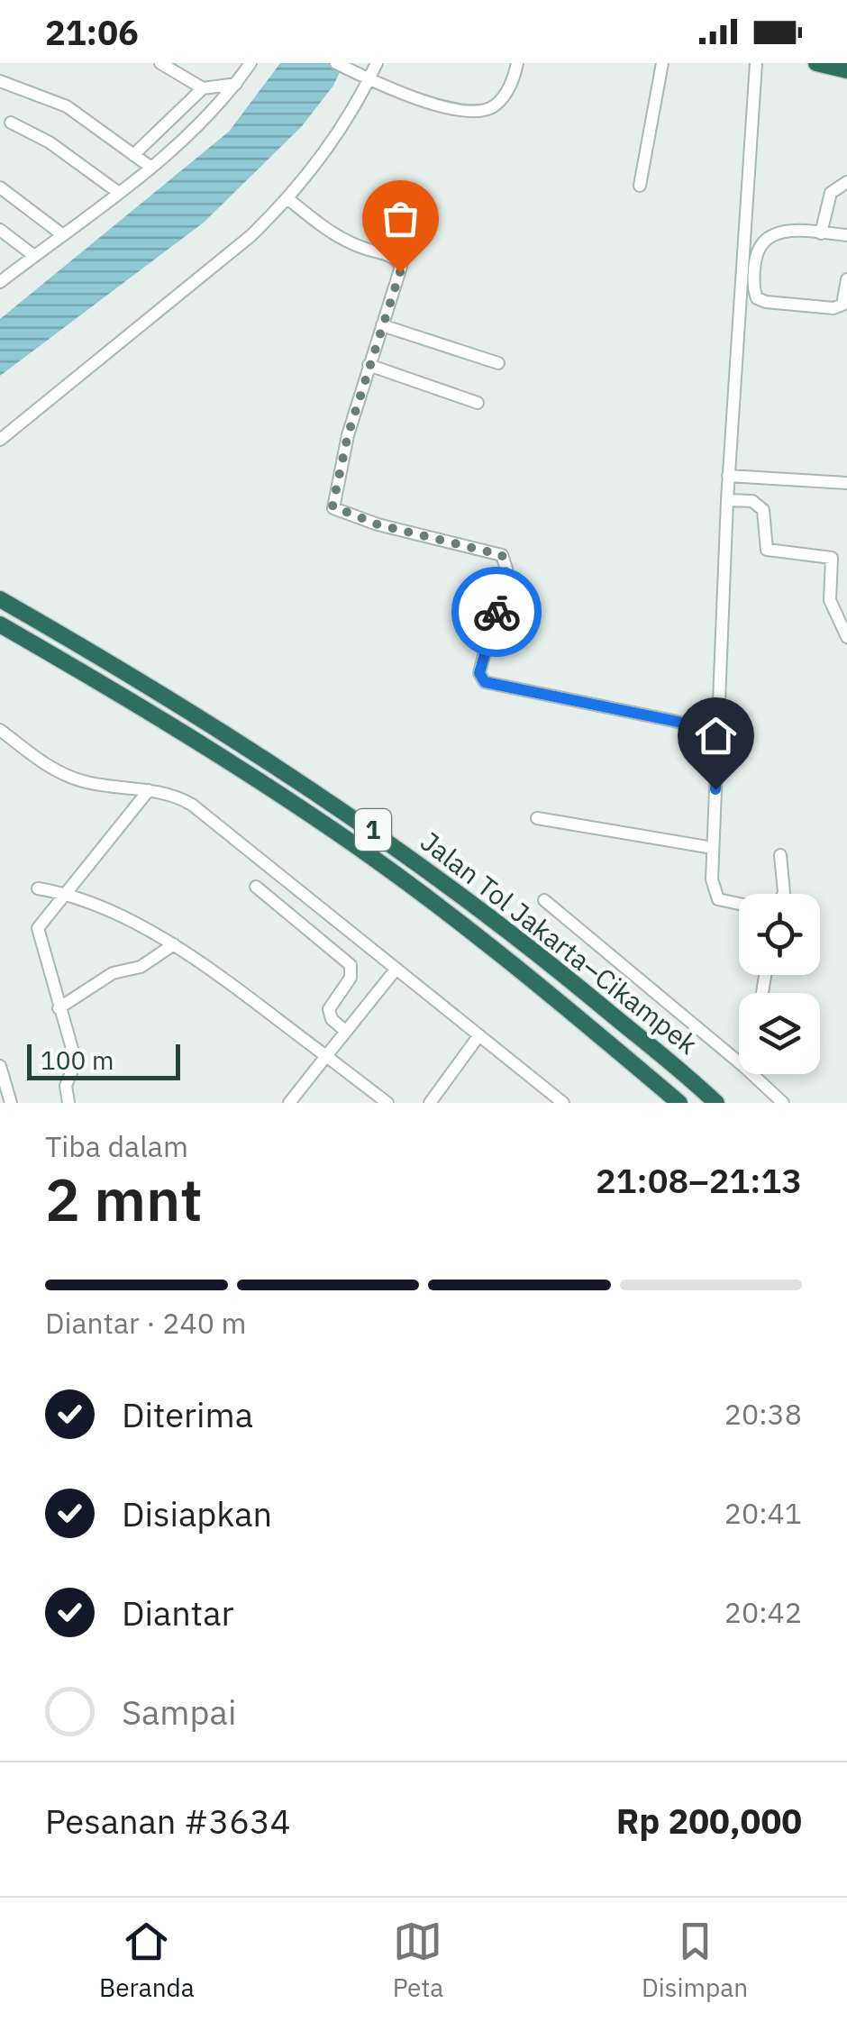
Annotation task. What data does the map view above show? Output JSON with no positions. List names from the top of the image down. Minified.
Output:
{"streets":{"highway":["1","Jalan Tol Jakarta–Cikampek"]},"scale_bar":"100 m","page":{"status":"21:06","scale":"100 m","heading":["2 mnt","Tiba dalam","21:08–21:13"],"panel":["Pesanan #3634","Rp 200,000"],"bar":"Diantar · 240 m","list":[["Diterima","20:38"],["Disiapkan","20:41"],["Diantar","20:42"],"Sampai"],"tabs":["Beranda","Peta","Disimpan"]}}
